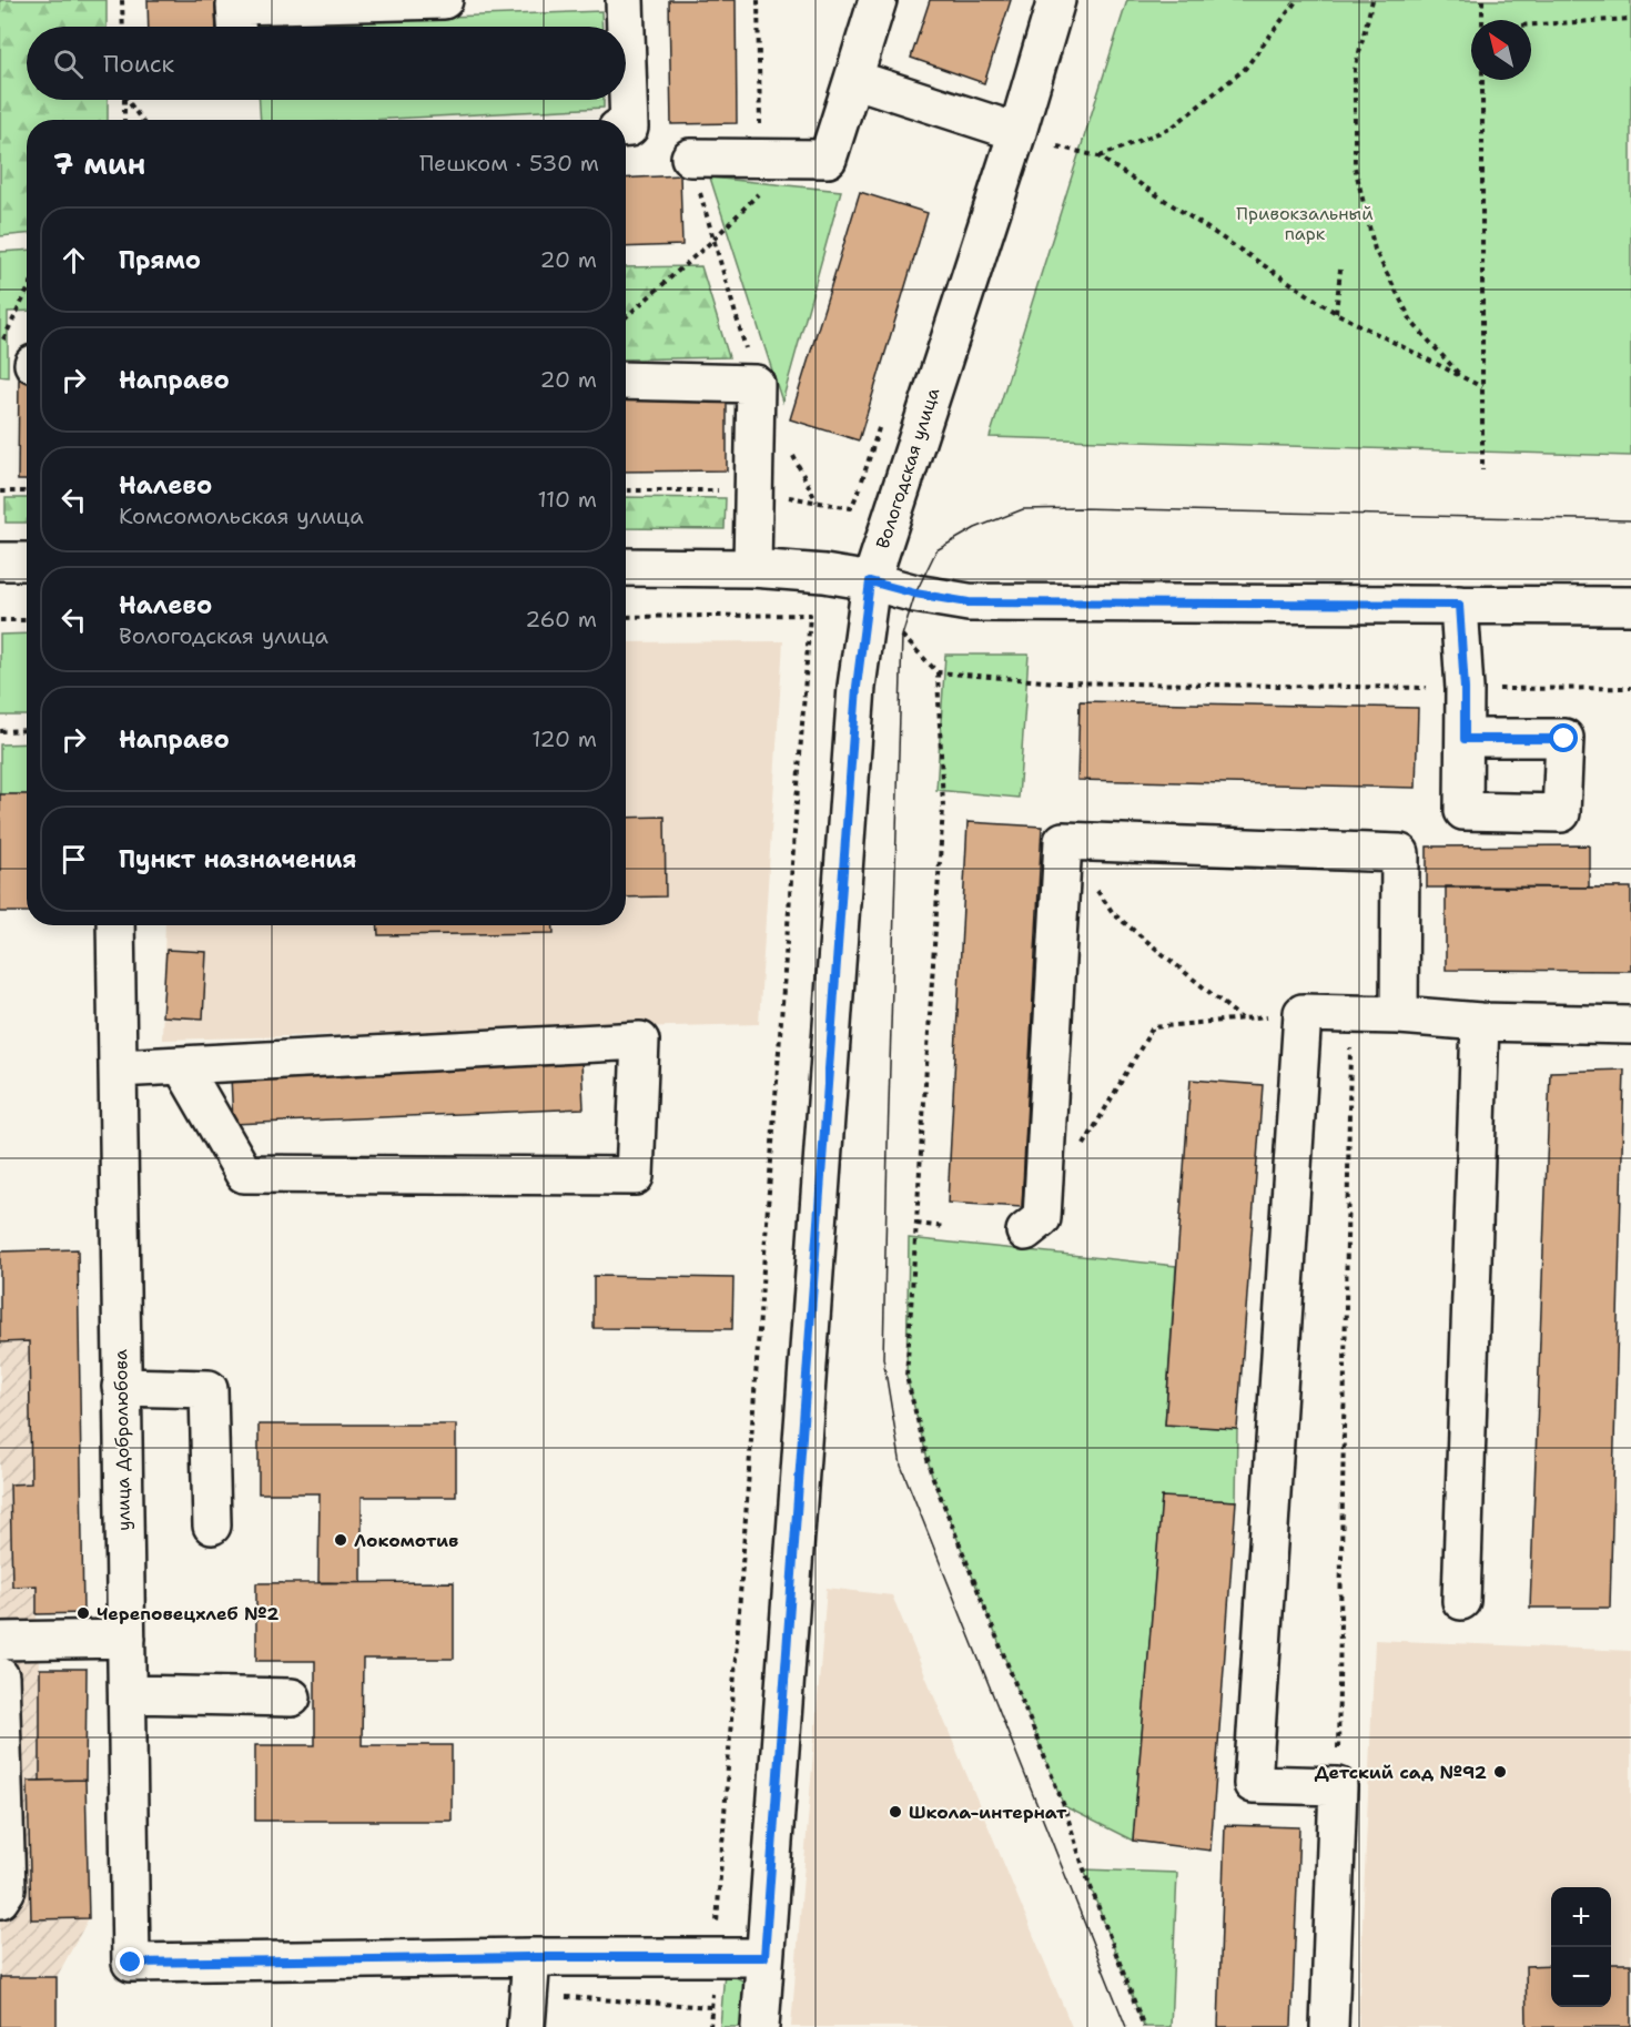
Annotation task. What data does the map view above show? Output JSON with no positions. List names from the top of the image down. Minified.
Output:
{"streets":{"street":["Вологодская улица","улица Добролюбова"]},"parks":["Привокзальный парк"],"places":["Локомотив","Череповецхлеб №2","Детский сад №92","Школа-интернат"],"north":"top left","page":{"search":"Поиск","heading":["7 мин","Пешком · 530 m"],"list":[["Прямо","20 m"],["Направо","20 m"],["Налево","Комсомольская улица","110 m"],["Налево","Вологодская улица","260 m"],["Направо","120 m"],"Пункт назначения"],"map_buttons":["+","−"]}}
